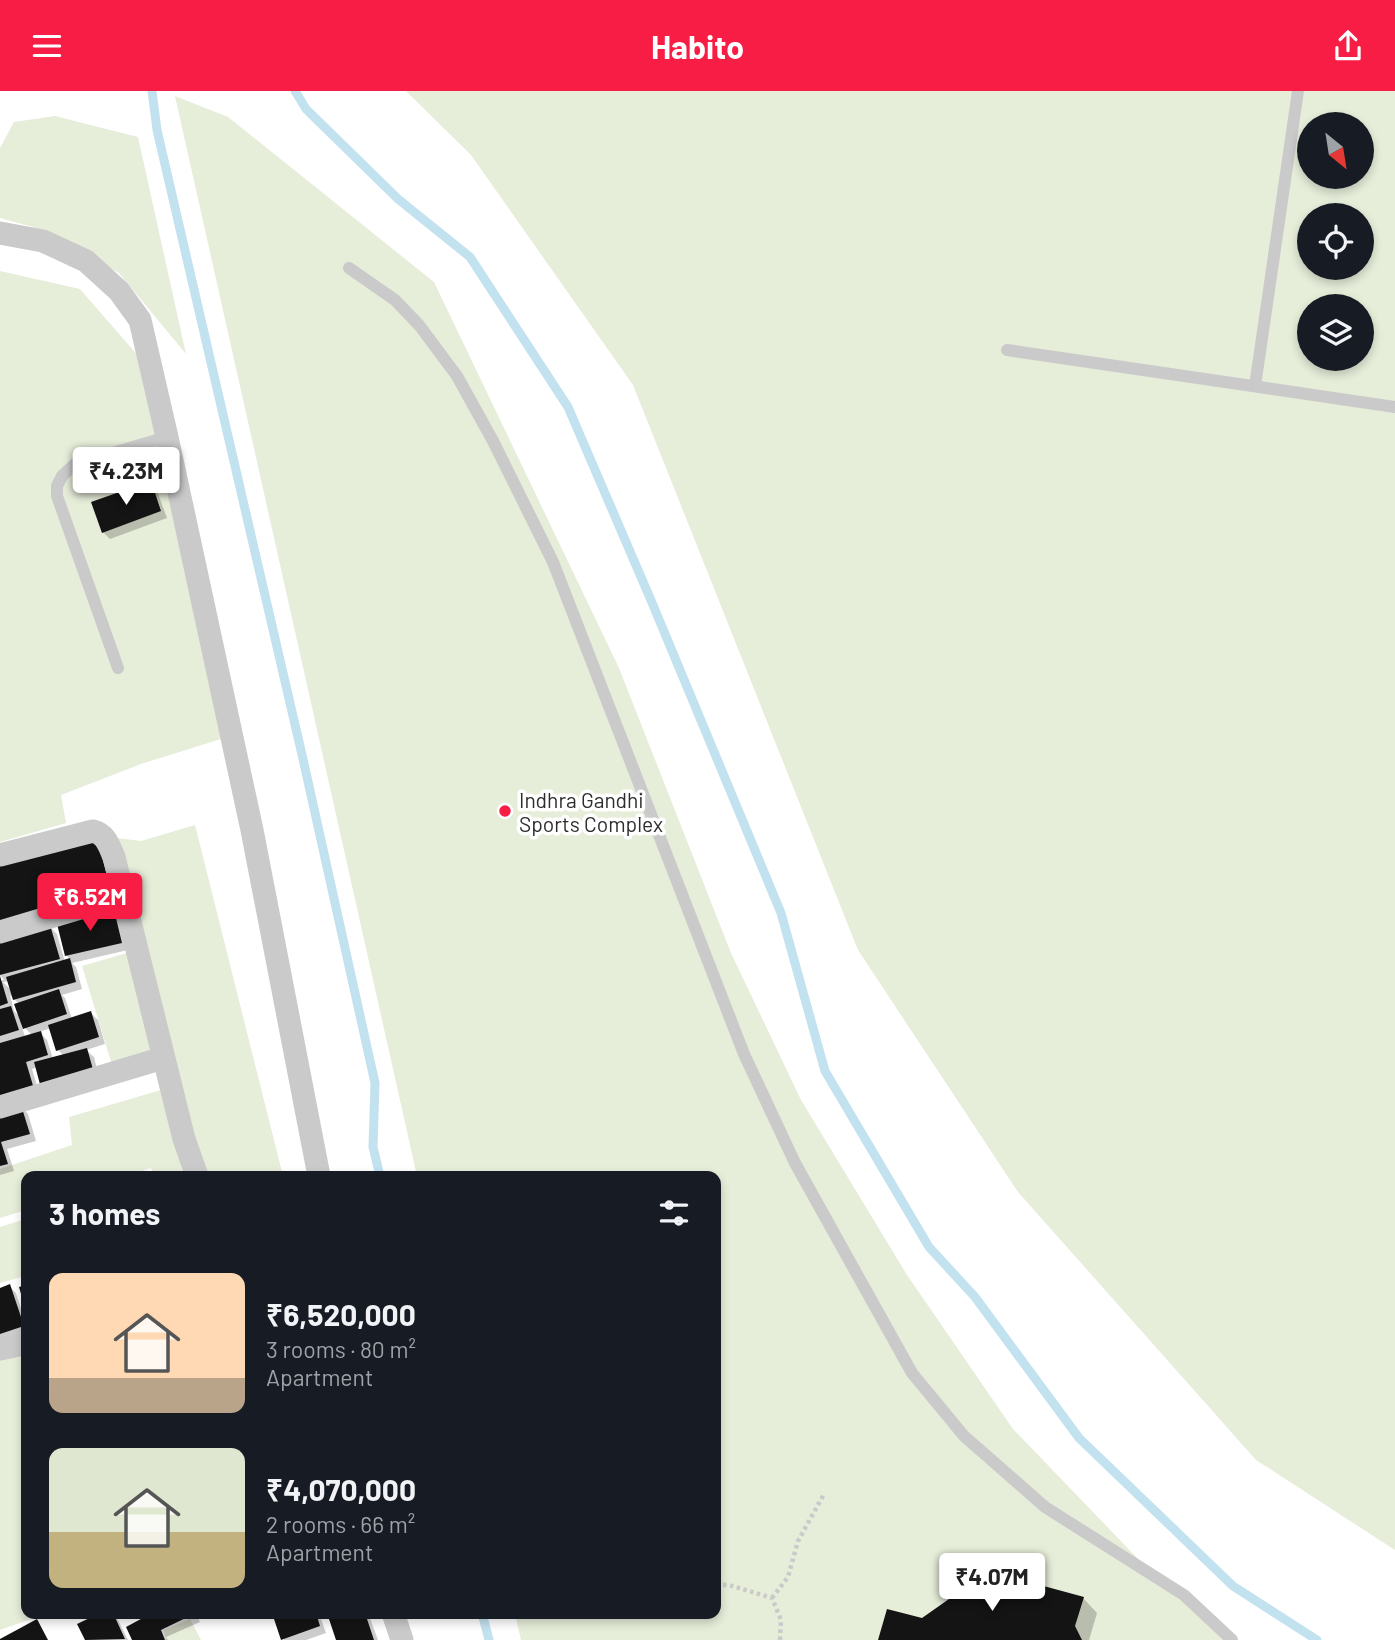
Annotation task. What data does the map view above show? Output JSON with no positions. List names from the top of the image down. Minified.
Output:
{"places":["Indhra Gandhi Sports Complex"],"north":"bottom right","page":{"header":"Habito","price":["₹4.23M","₹6.52M","₹4.07M"],"heading":"3 homes","list":[{"name":"₹6,520,000","note":"3 rooms · 80 m² · Apartment"},{"name":"₹4,070,000","note":"2 rooms · 66 m² · Apartment"}]}}
